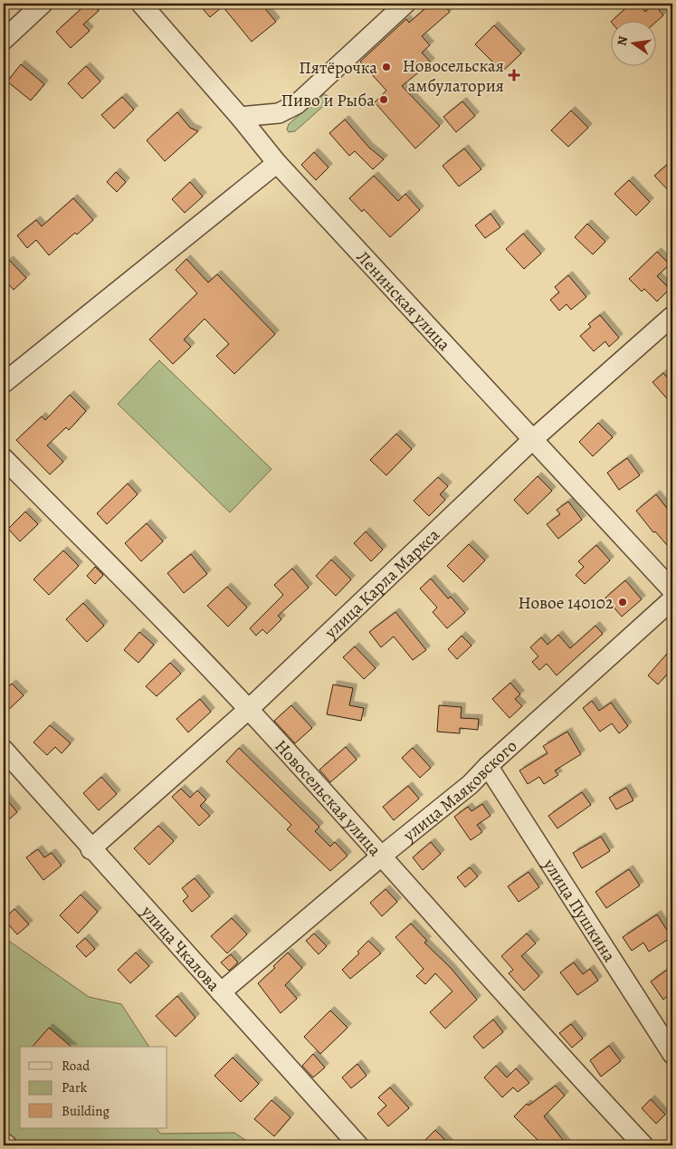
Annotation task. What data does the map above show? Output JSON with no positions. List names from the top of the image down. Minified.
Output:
{"streets":{"street":["Ленинская улица","улица Карла Маркса","улица Маяковского","Новосельская улица","улица Пушкина","улица Чкалова"]},"crossings":[["Ленинская улица","улица Карла Маркса"],["улица Карла Маркса","Новосельская улица"],["улица Карла Маркса","улица Чкалова"],["улица Маяковского","Новосельская улица"],["улица Маяковского","улица Пушкина"],["улица Маяковского","улица Чкалова"]],"places":{"other":["Пятёрочка","Пиво и Рыба","Новое 140102"],"health":["Новосельская амбулатория"]},"legend":["Road","Park","Building"],"north":"left"}
